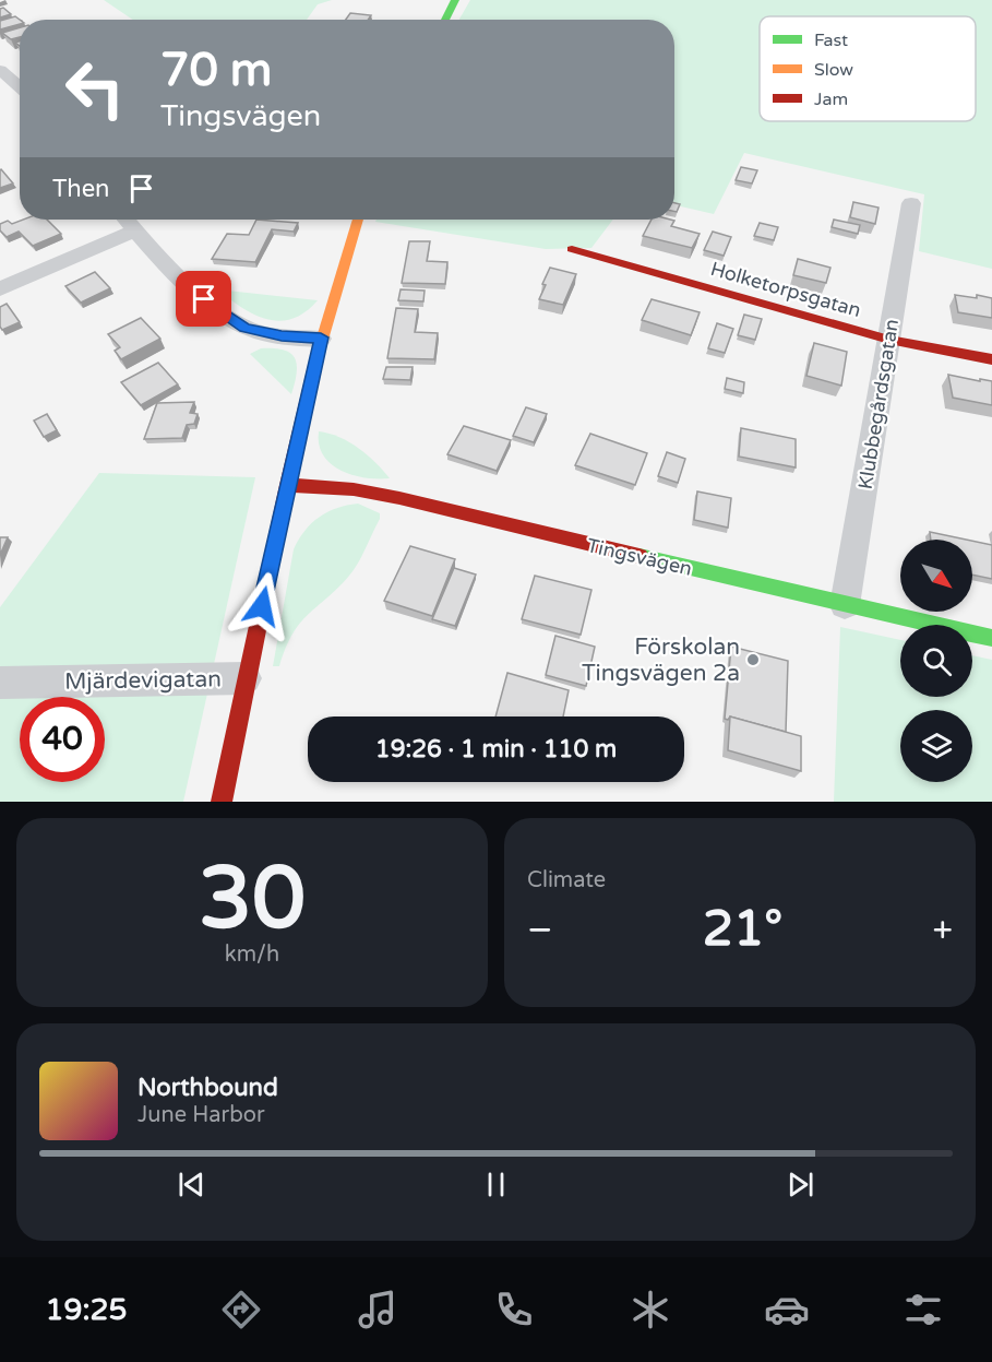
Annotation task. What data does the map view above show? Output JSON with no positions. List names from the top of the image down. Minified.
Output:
{"streets":{"street":["Holketorpsgatan","Klubbegårdsgatan","Tingsvägen","Mjärdevigatan"]},"crossings":[["Holketorpsgatan","Klubbegårdsgatan"],["Klubbegårdsgatan","Tingsvägen"]],"places":["Förskolan Tingsvägen 2a"],"legend":["Fast","Slow","Jam"],"north":"bottom right","page":{"turn":["70 m","Tingsvägen"],"then":"Then","limit":"40","trip":"19:26 · 1 min · 110 m","tile":[["30","km/h"],"Climate"],"heat":["−","21°","+"],"song":["Northbound","June Harbor"],"tabs":"19:25"}}
